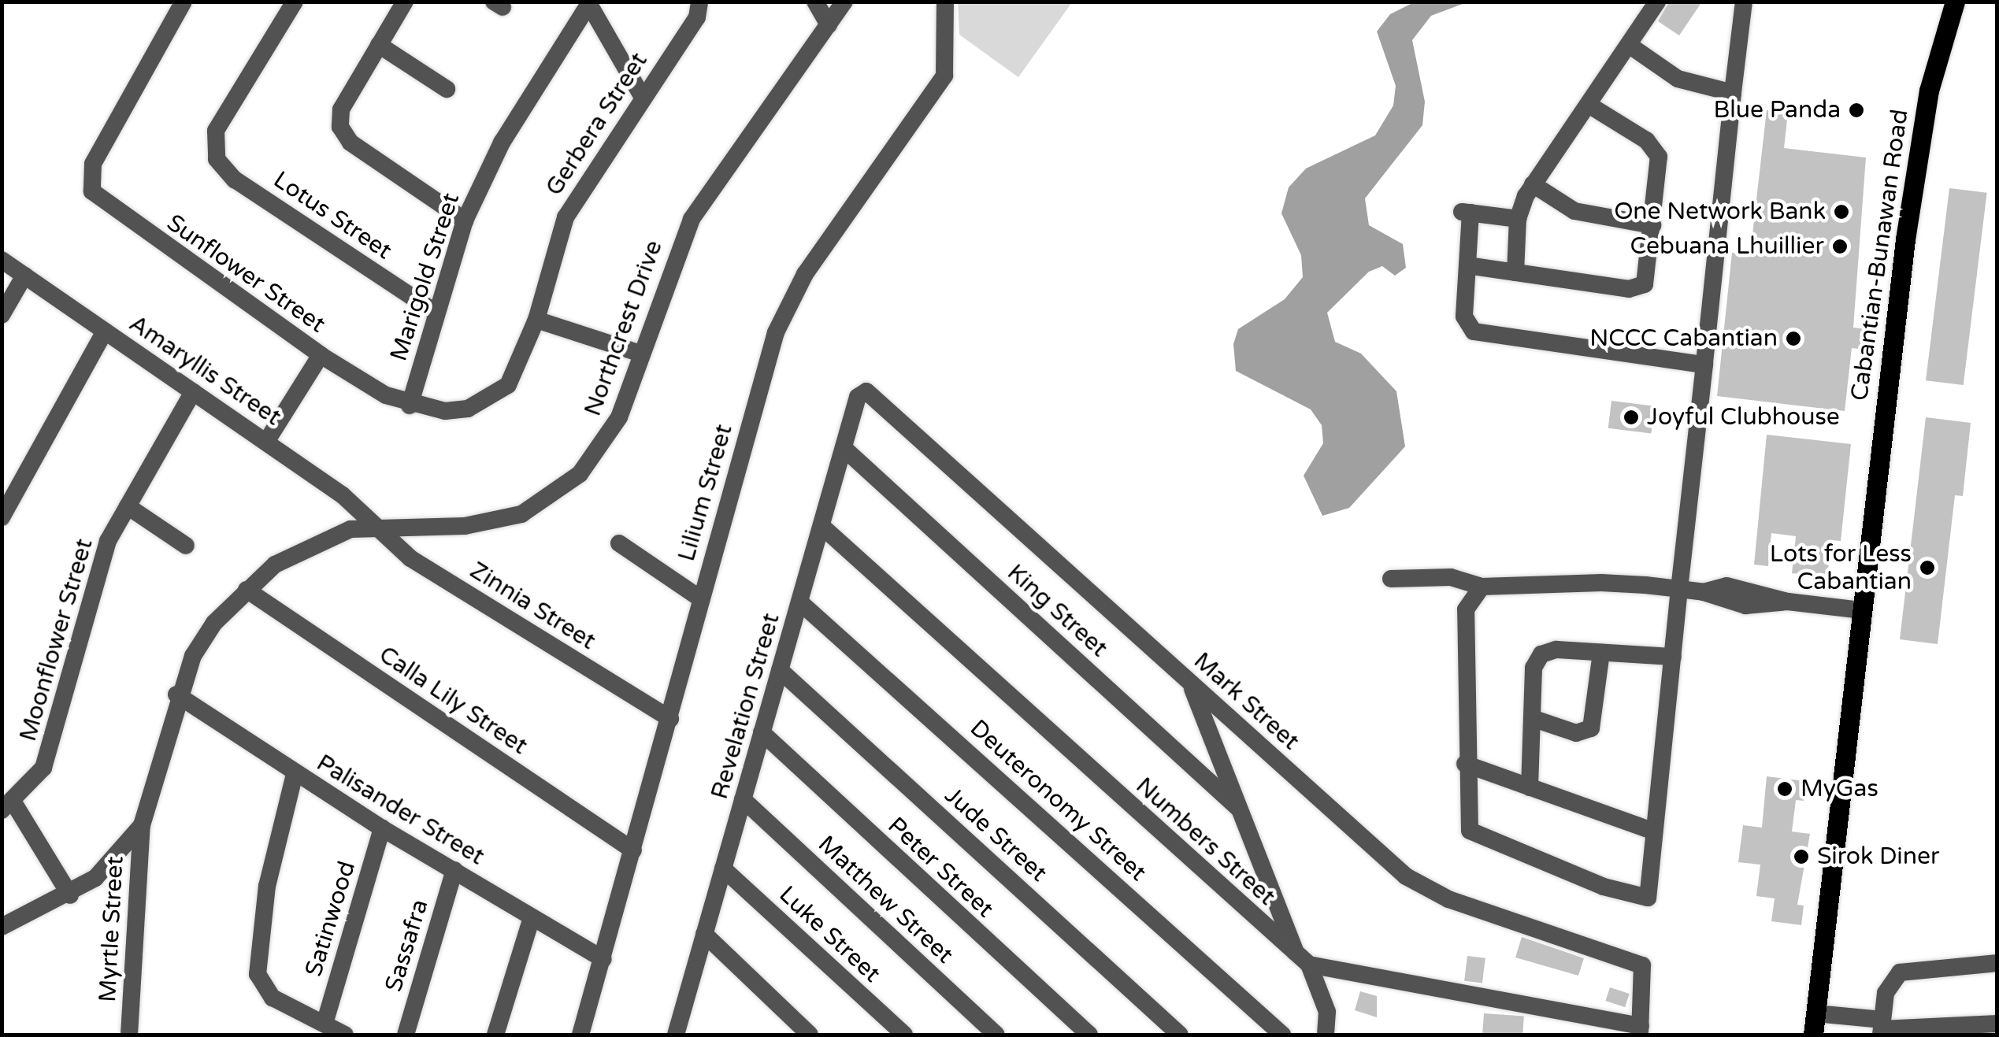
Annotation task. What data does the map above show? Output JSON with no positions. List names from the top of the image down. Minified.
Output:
{"streets":{"main road":["Cabantian-Bunawan Road"],"street":["Gerbera Street","Lotus Street","Sunflower Street","Marigold Street","Northcrest Drive","Amaryllis Street","Lilium Street","Zinnia Street","King Street","Moonflower Street","Calla Lily Street","Mark Street","Revelation Street","Deuteronomy Street","Palisander Street","Jude Street","Numbers Street","Peter Street","Matthew Street","Satinwood","Myrtle Street","Luke Street","Sassafra"]},"crossings":[["Gerbera Street","Sunflower Street"],["Lotus Street","Marigold Street"],["Sunflower Street","Marigold Street"],["Northcrest Drive","Amaryllis Street"],["Northcrest Drive","Zinnia Street"],["Northcrest Drive","Calla Lily Street"],["Northcrest Drive","Palisander Street"],["Northcrest Drive","Myrtle Street"],["Amaryllis Street","Zinnia Street"],["Amaryllis Street","Moonflower Street"],["Lilium Street","Zinnia Street"],["Lilium Street","Calla Lily Street"],["Lilium Street","Palisander Street"],["King Street","Revelation Street"],["Mark Street","Revelation Street"],["Revelation Street","Deuteronomy Street"],["Revelation Street","Jude Street"],["Revelation Street","Numbers Street"],["Revelation Street","Peter Street"],["Revelation Street","Matthew Street"],["Revelation Street","Luke Street"],["Palisander Street","Satinwood"],["Palisander Street","Sassafra"]],"places":["Blue Panda","One Network Bank","Cebuana Lhuillier","NCCC Cabantian","Joyful Clubhouse","Lots for Less Cabantian","MyGas","Sirok Diner"]}
